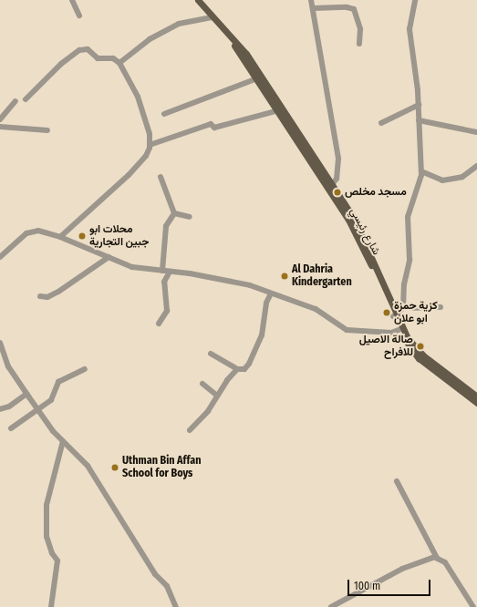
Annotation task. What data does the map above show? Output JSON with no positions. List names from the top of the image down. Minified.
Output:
{"streets":{"main road":["شارع رئيسي"]},"places":["مسجد مخلص","محلات ابو جبين التجارية","Al Dahria Kindergarten","كزية حمزة ابو علان","صالة الاصيل للافراح","Uthman Bin Affan School for Boys"],"scale_bar":"100 m"}
